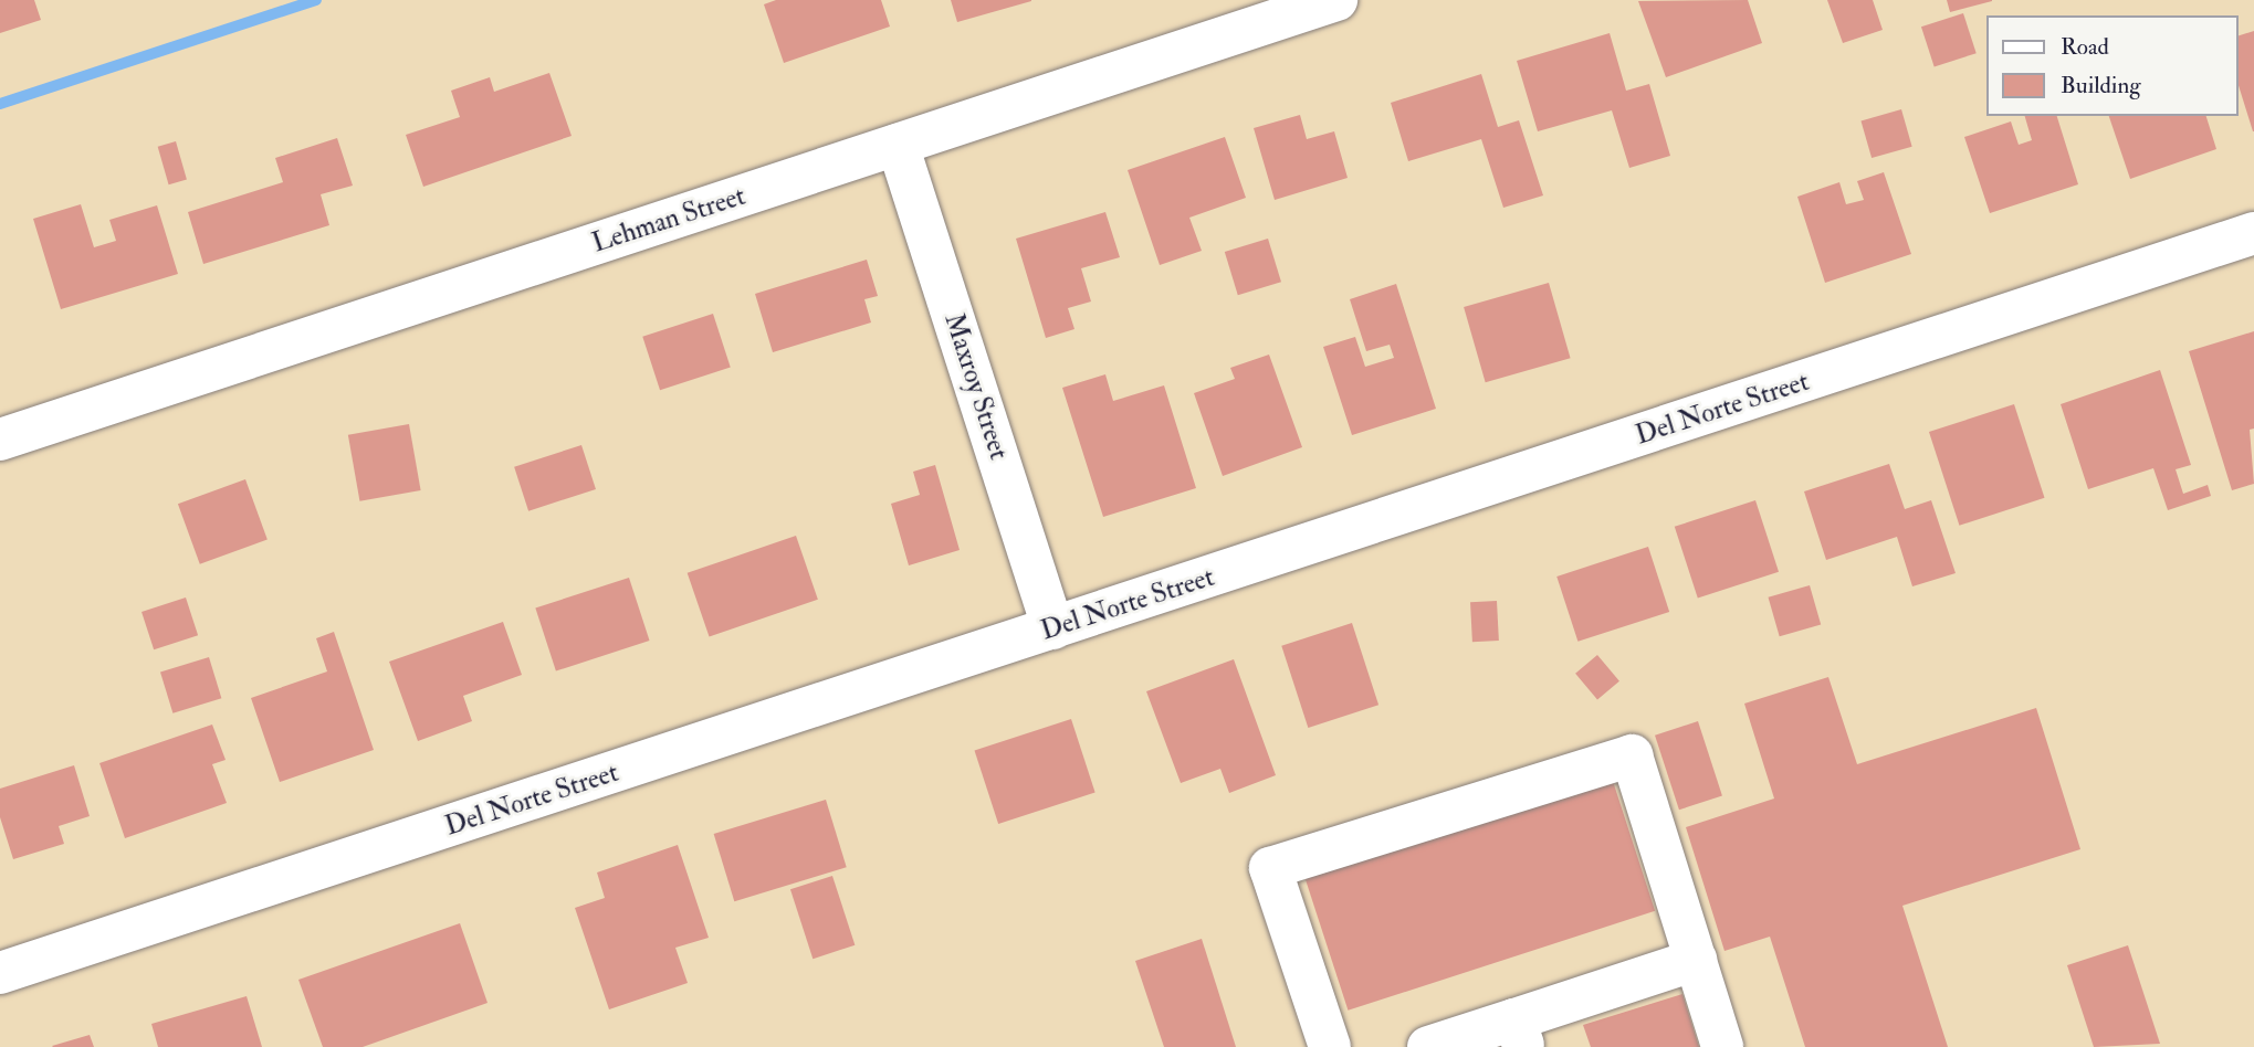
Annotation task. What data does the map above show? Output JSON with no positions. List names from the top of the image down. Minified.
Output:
{"streets":{"street":["Lehman Street","Maxroy Street","Del Norte Street"]},"crossings":[["Lehman Street","Maxroy Street"],["Maxroy Street","Del Norte Street"]],"legend":["Road","Building"]}
